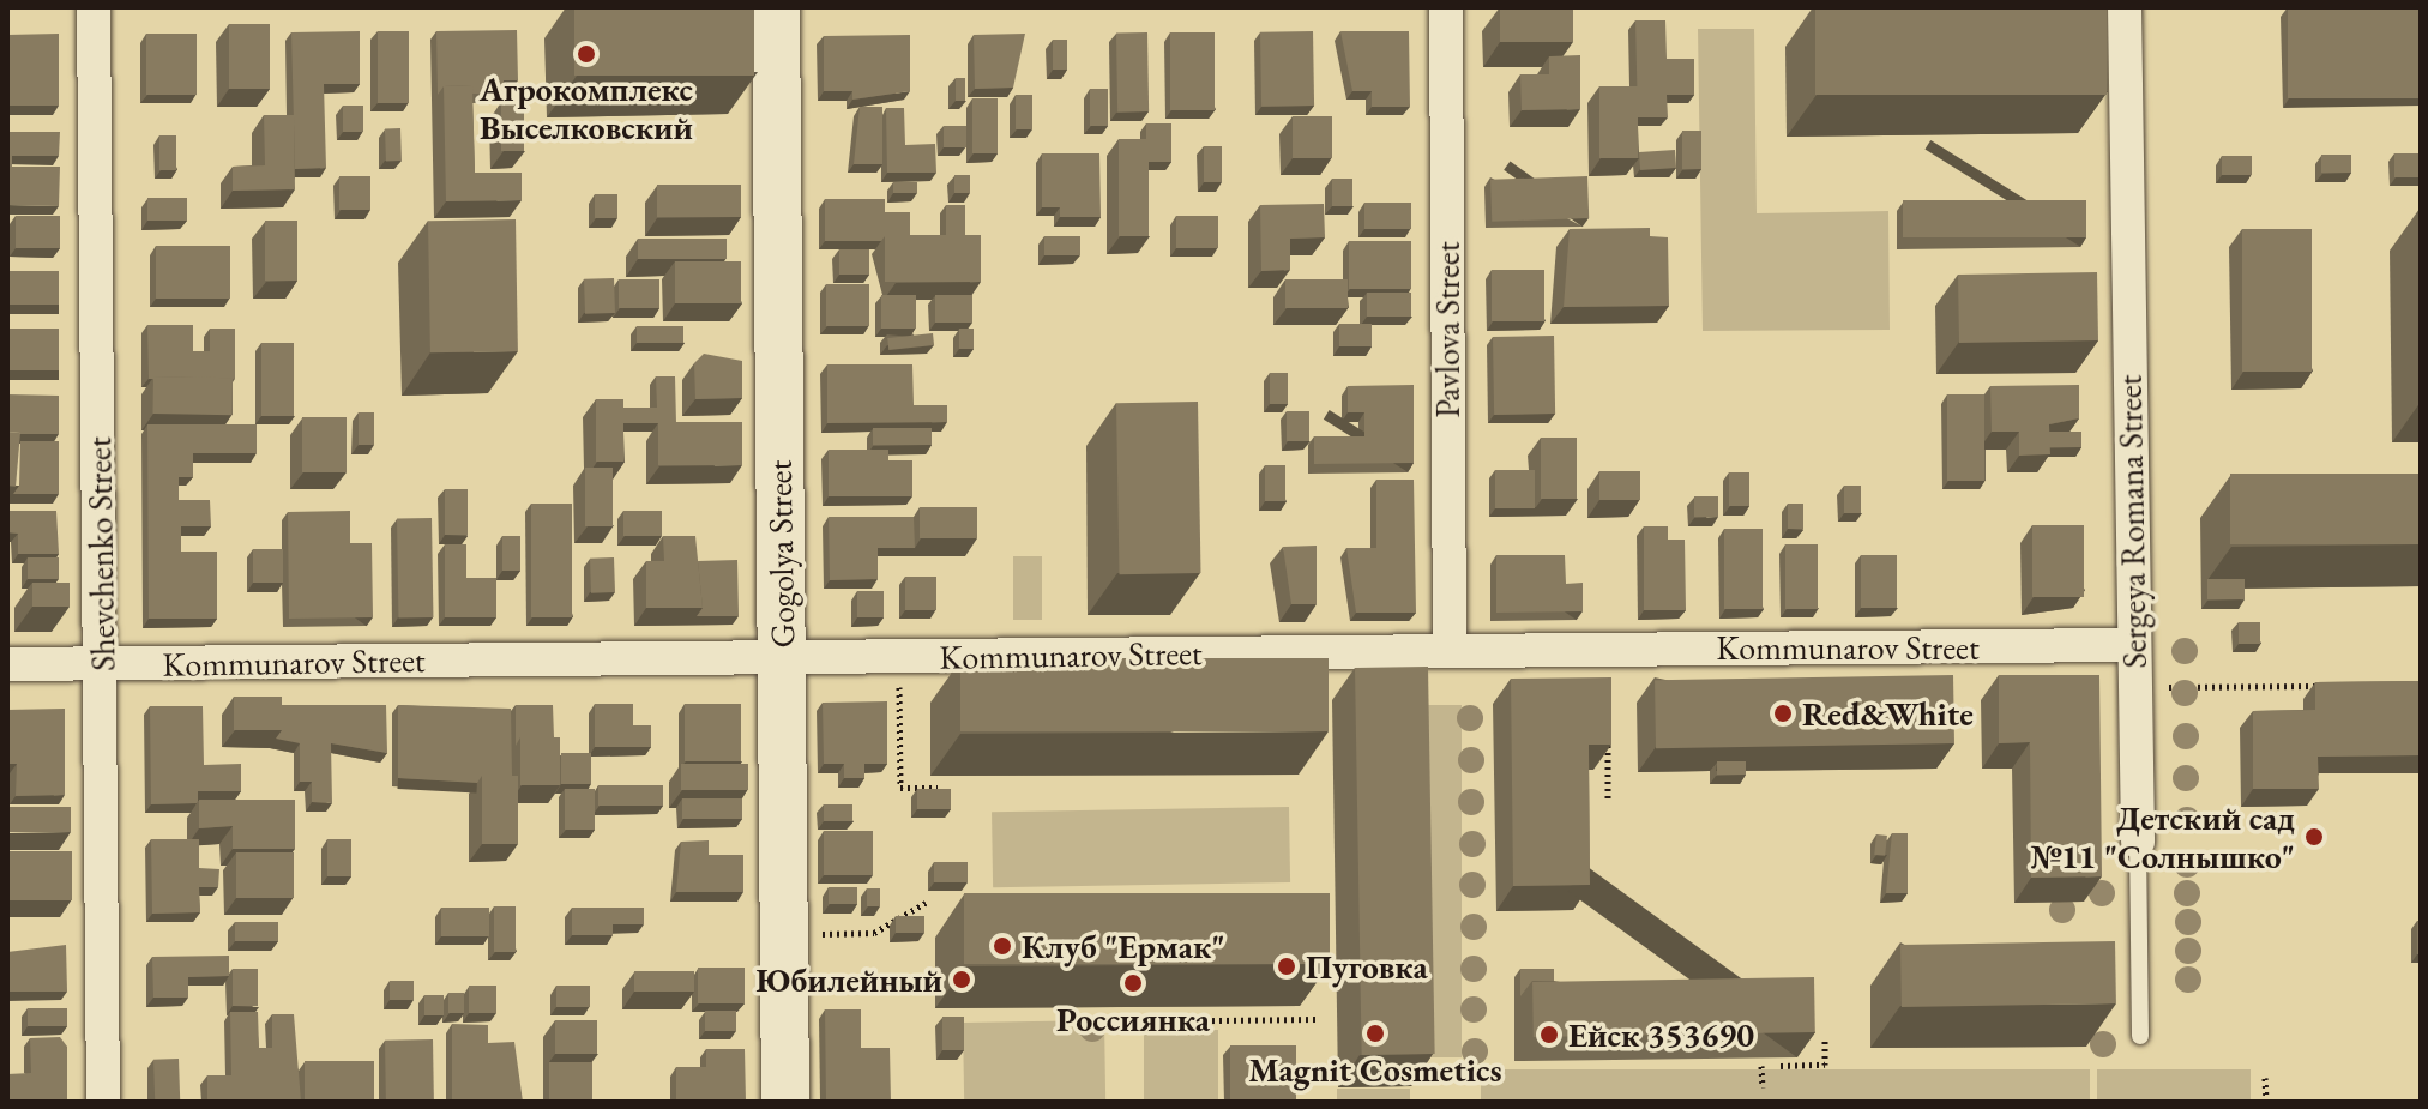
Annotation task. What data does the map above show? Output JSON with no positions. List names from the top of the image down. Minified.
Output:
{"streets":{"street":["Pavlova Street","Sergeya Romana Street","Shevchenko Street","Gogolya Street","Kommunarov Street"]},"crossings":[["Pavlova Street","Kommunarov Street"],["Sergeya Romana Street","Kommunarov Street"],["Shevchenko Street","Kommunarov Street"],["Gogolya Street","Kommunarov Street"]],"places":["Агрокомплекс Выселковский","Red&White","Детский сад №11 \"Солнышко\"","Клуб \"Ермак\"","Пуговка","Юбилейный","Россиянка","Magnit Cosmetics","Ейск 353690"]}
